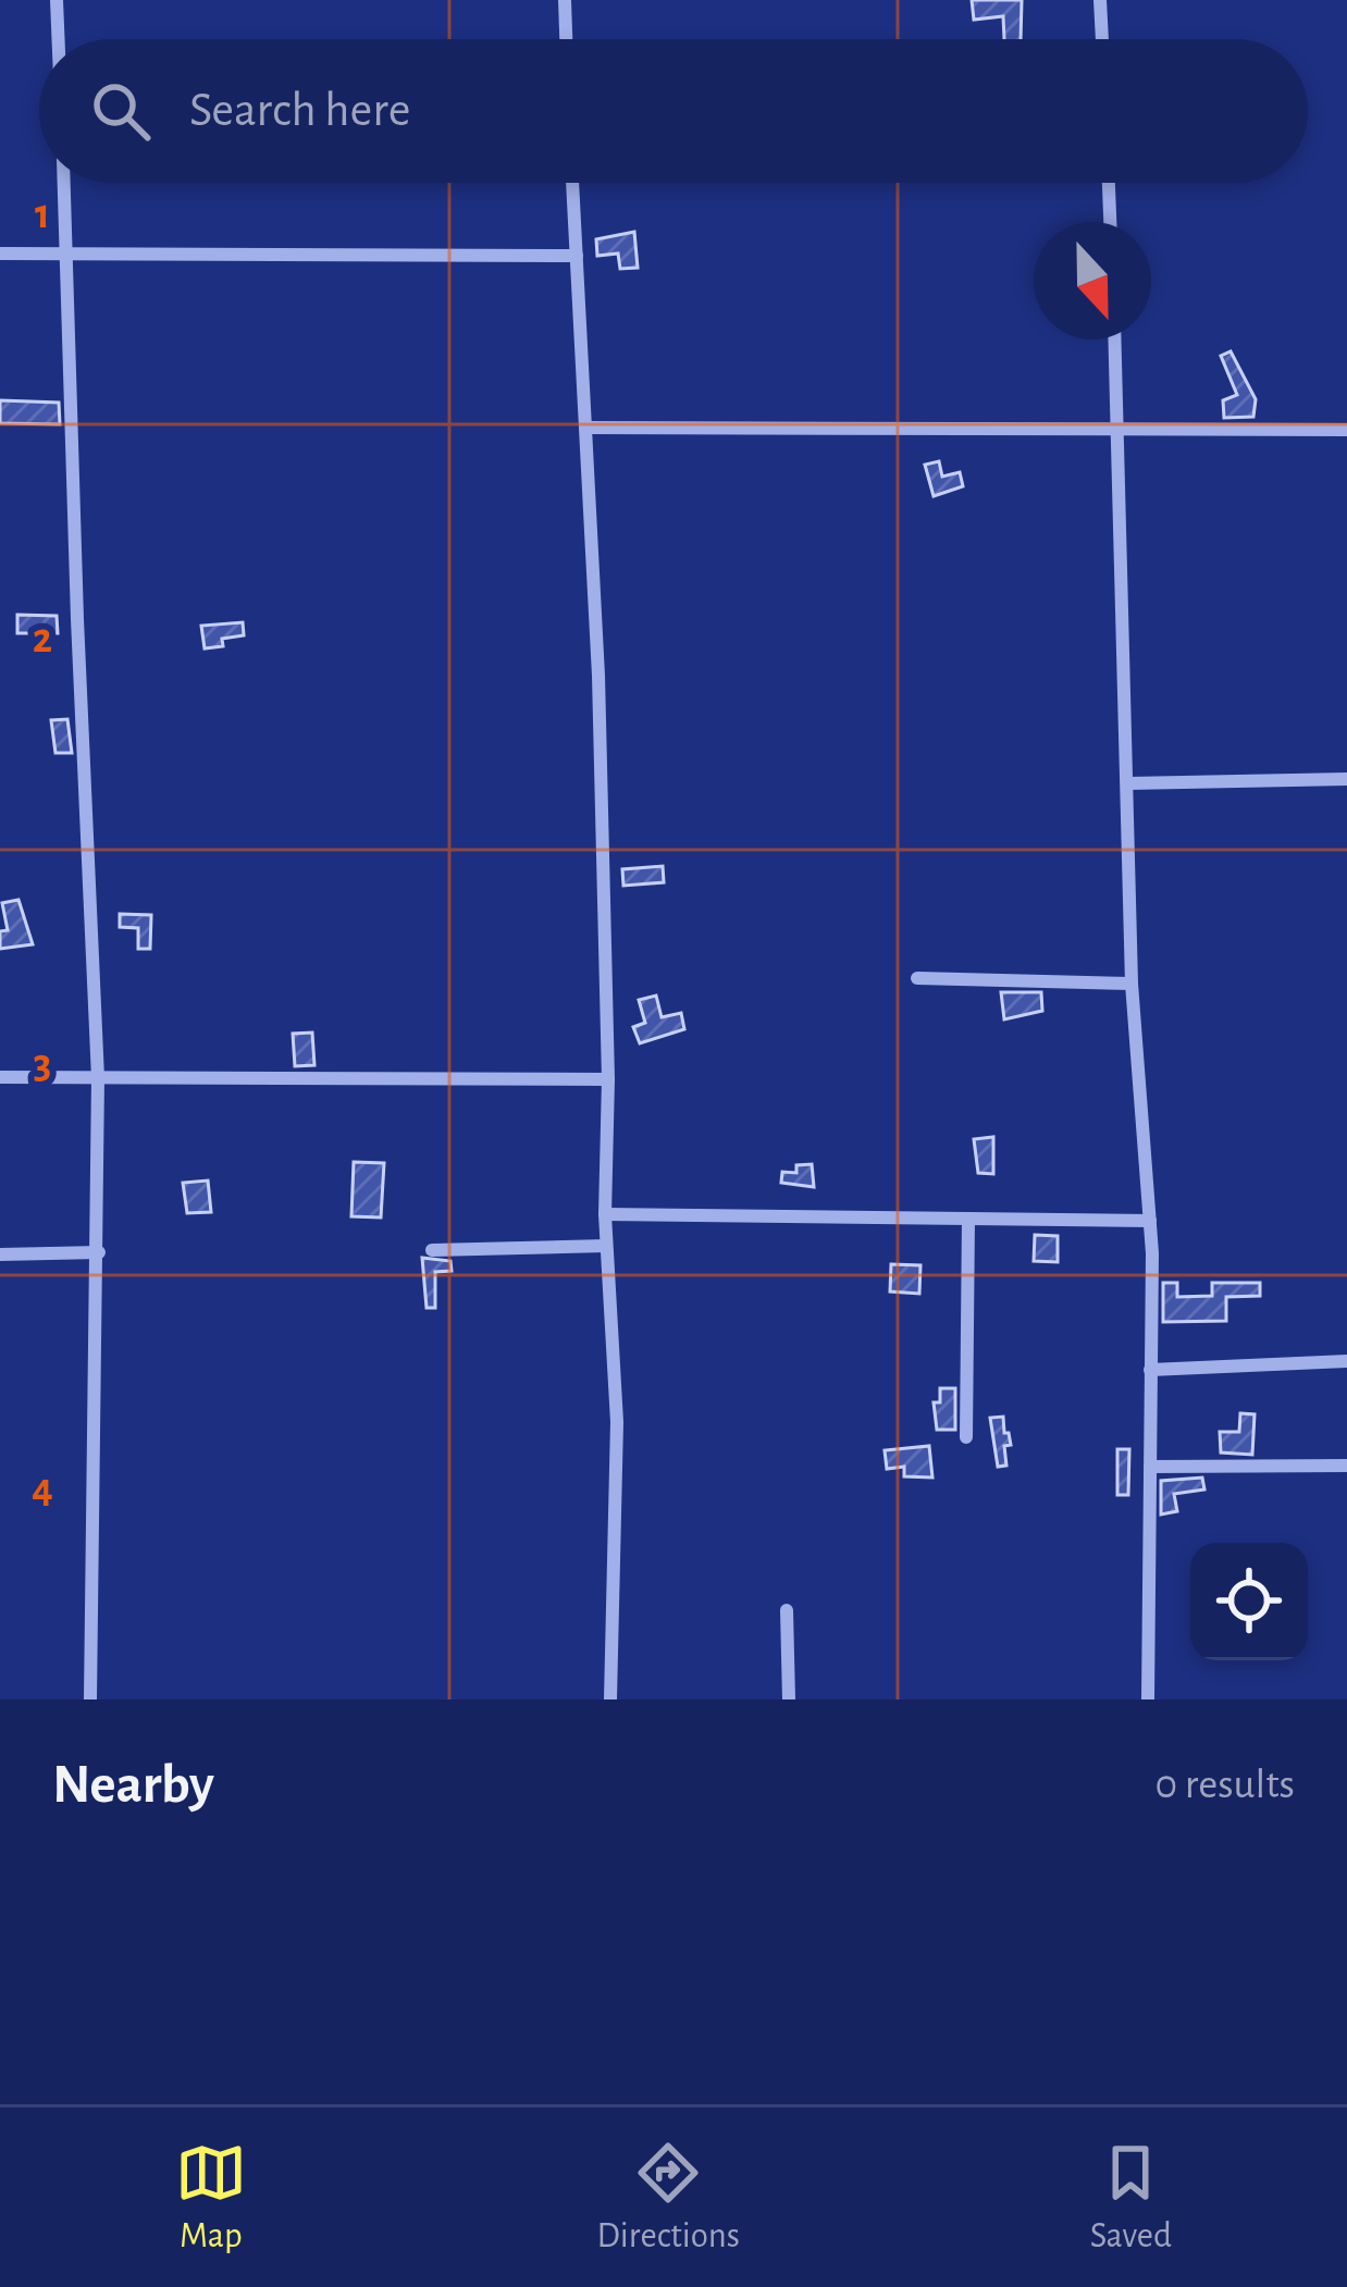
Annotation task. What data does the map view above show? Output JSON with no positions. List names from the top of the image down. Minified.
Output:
{"north":"bottom","page":{"search":"Search here","heading":["Nearby","0 results"],"nav":["Map","Directions","Saved"]},"grid":{"rows":["1","2","3","4"]}}
